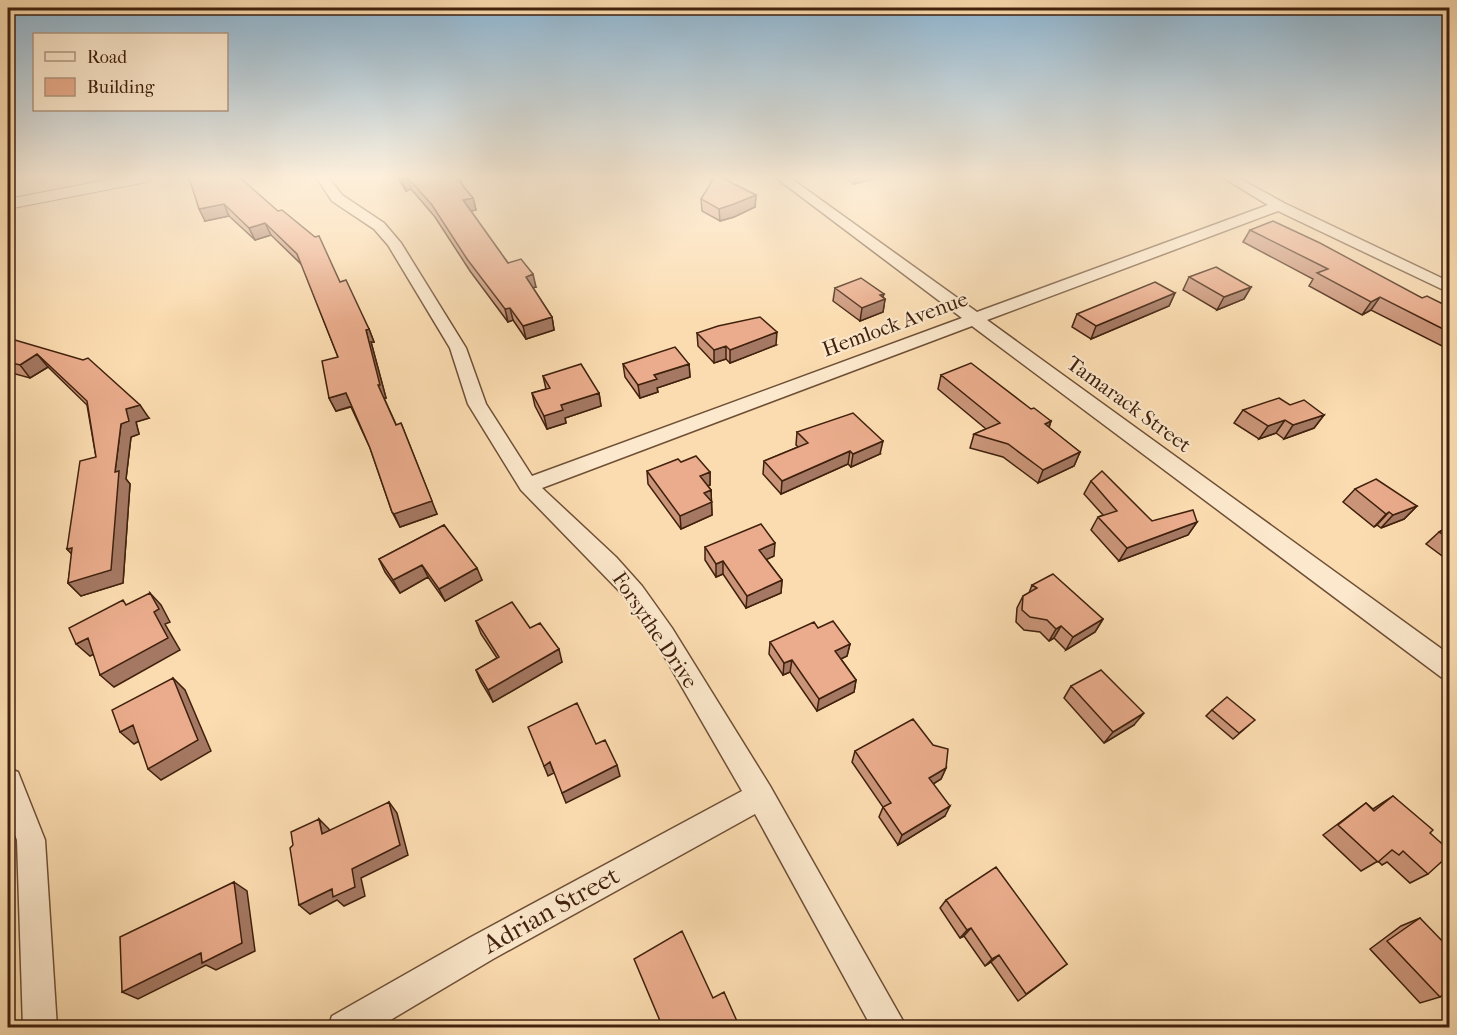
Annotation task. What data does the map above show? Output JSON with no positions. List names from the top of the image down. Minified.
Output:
{"streets":{"street":["Hemlock Avenue","Tamarack Street","Forsythe Drive","Adrian Street"]},"crossings":[["Hemlock Avenue","Tamarack Street"],["Hemlock Avenue","Forsythe Drive"],["Forsythe Drive","Adrian Street"]],"legend":["Road","Building"]}
